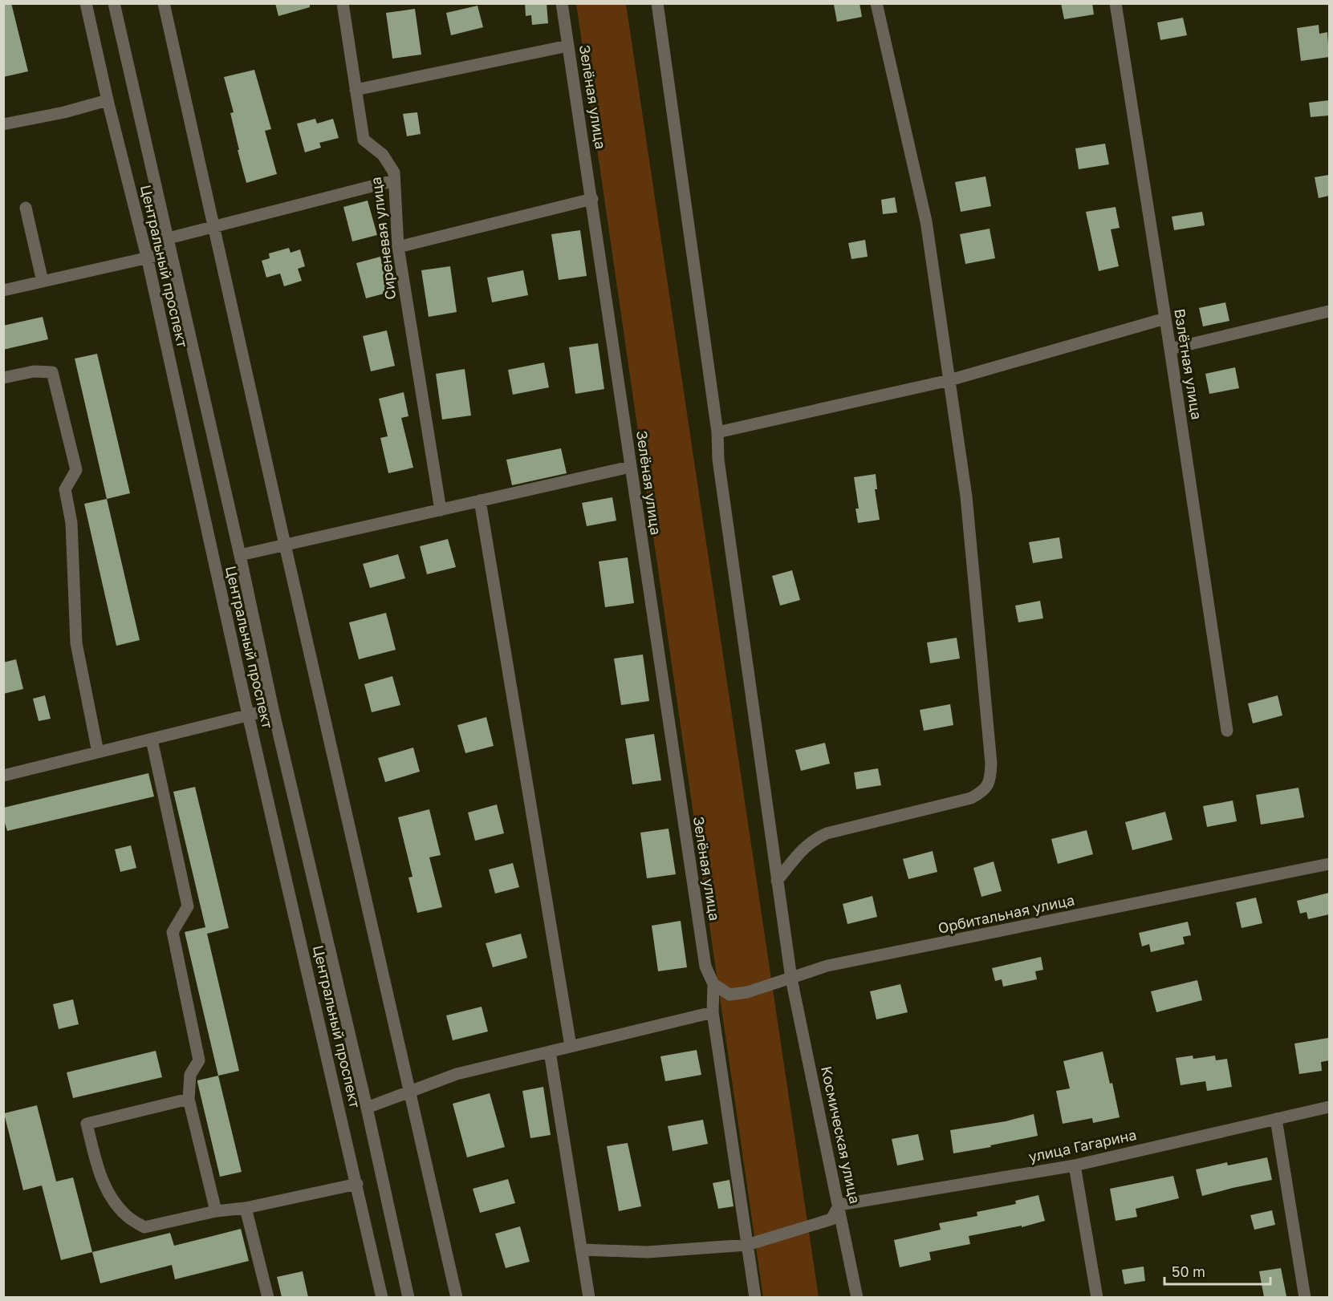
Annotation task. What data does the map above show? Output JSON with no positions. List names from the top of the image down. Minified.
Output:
{"streets":{"street":["Зелёная улица","Сиреневая улица","Центральный проспект","Взлётная улица","Орбитальная улица","Космическая улица","улица Гагарина"]},"crossings":[["Зелёная улица","Орбитальная улица"],["Орбитальная улица","Космическая улица"],["Космическая улица","улица Гагарина"]],"scale_bar":"50 m"}
